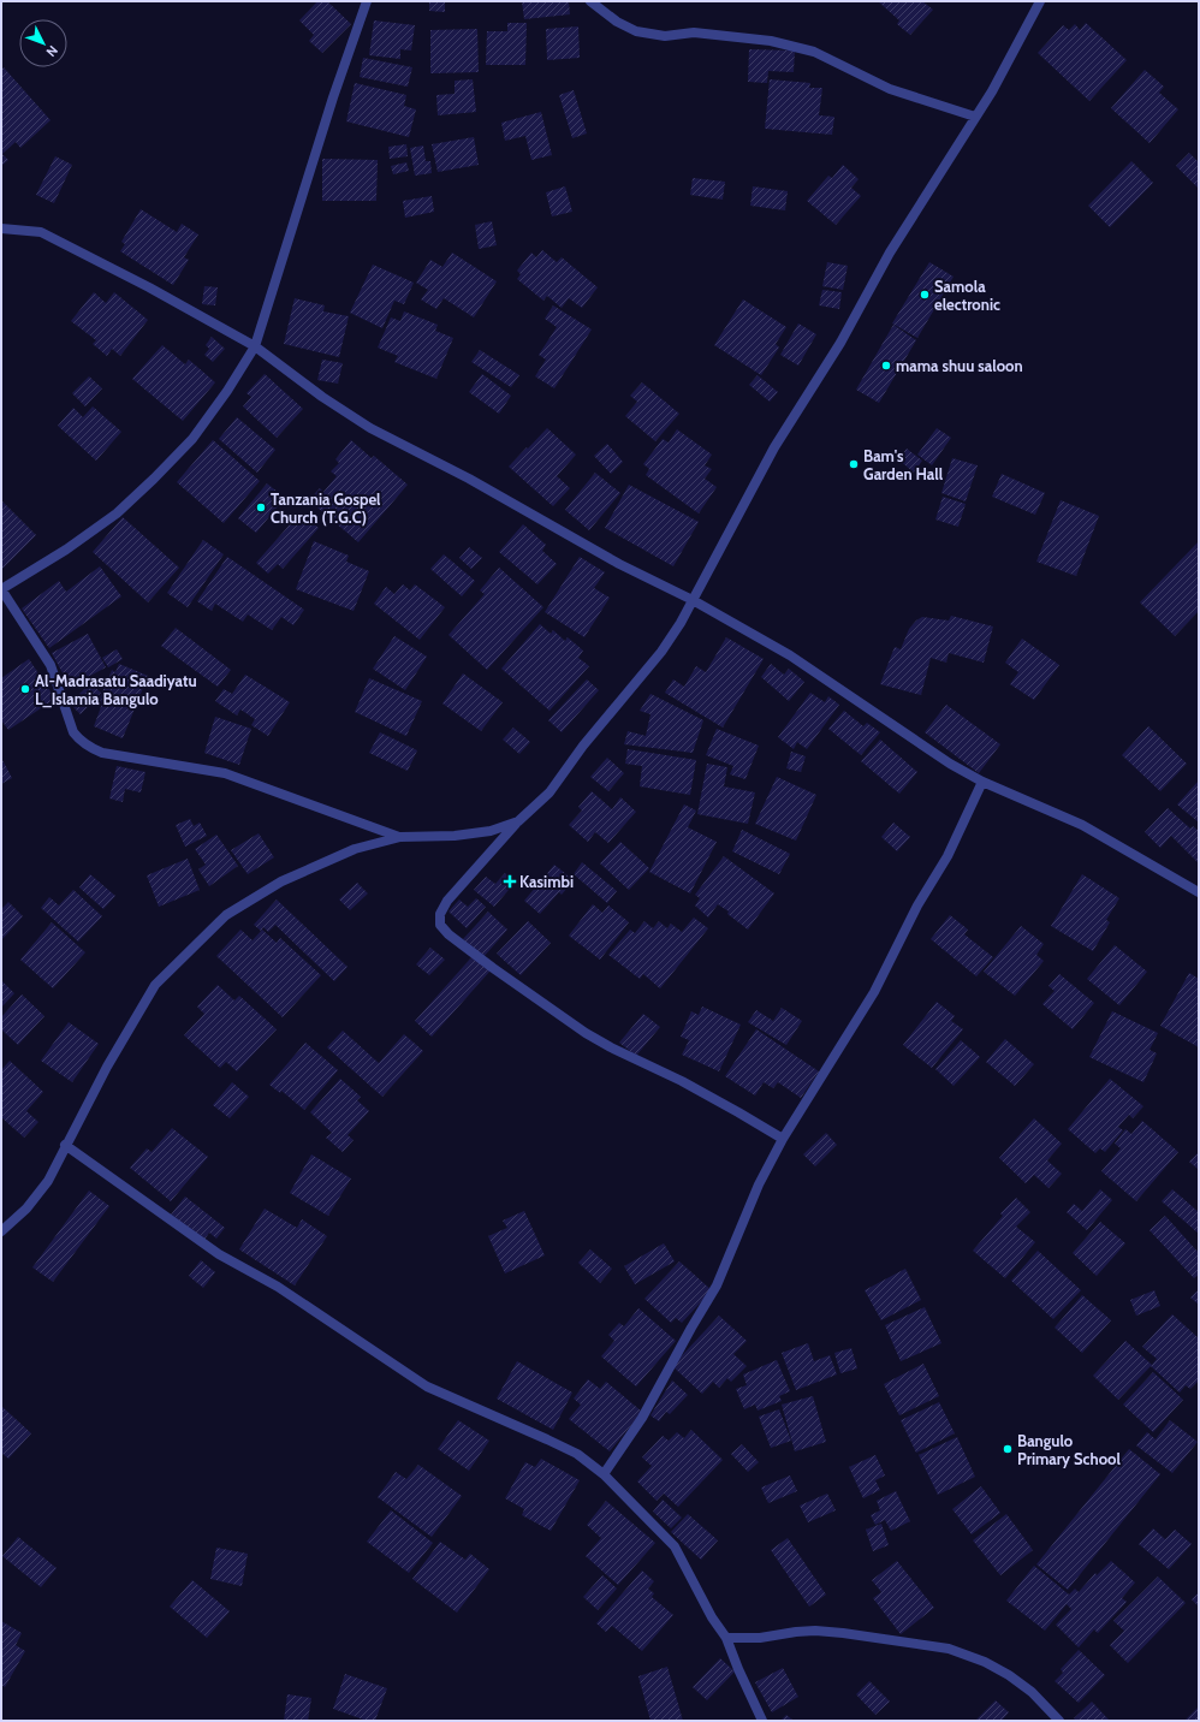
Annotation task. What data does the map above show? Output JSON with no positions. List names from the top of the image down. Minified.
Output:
{"places":{"other":["Samola electronic","mama shuu saloon","Bam's Garden Hall","Tanzania Gospel Church (T.G.C)","Al-Madrasatu Saadiyatu L_Islamia Bangulo","Bangulo Primary School"],"health":["Kasimbi"]},"north":"bottom right"}
